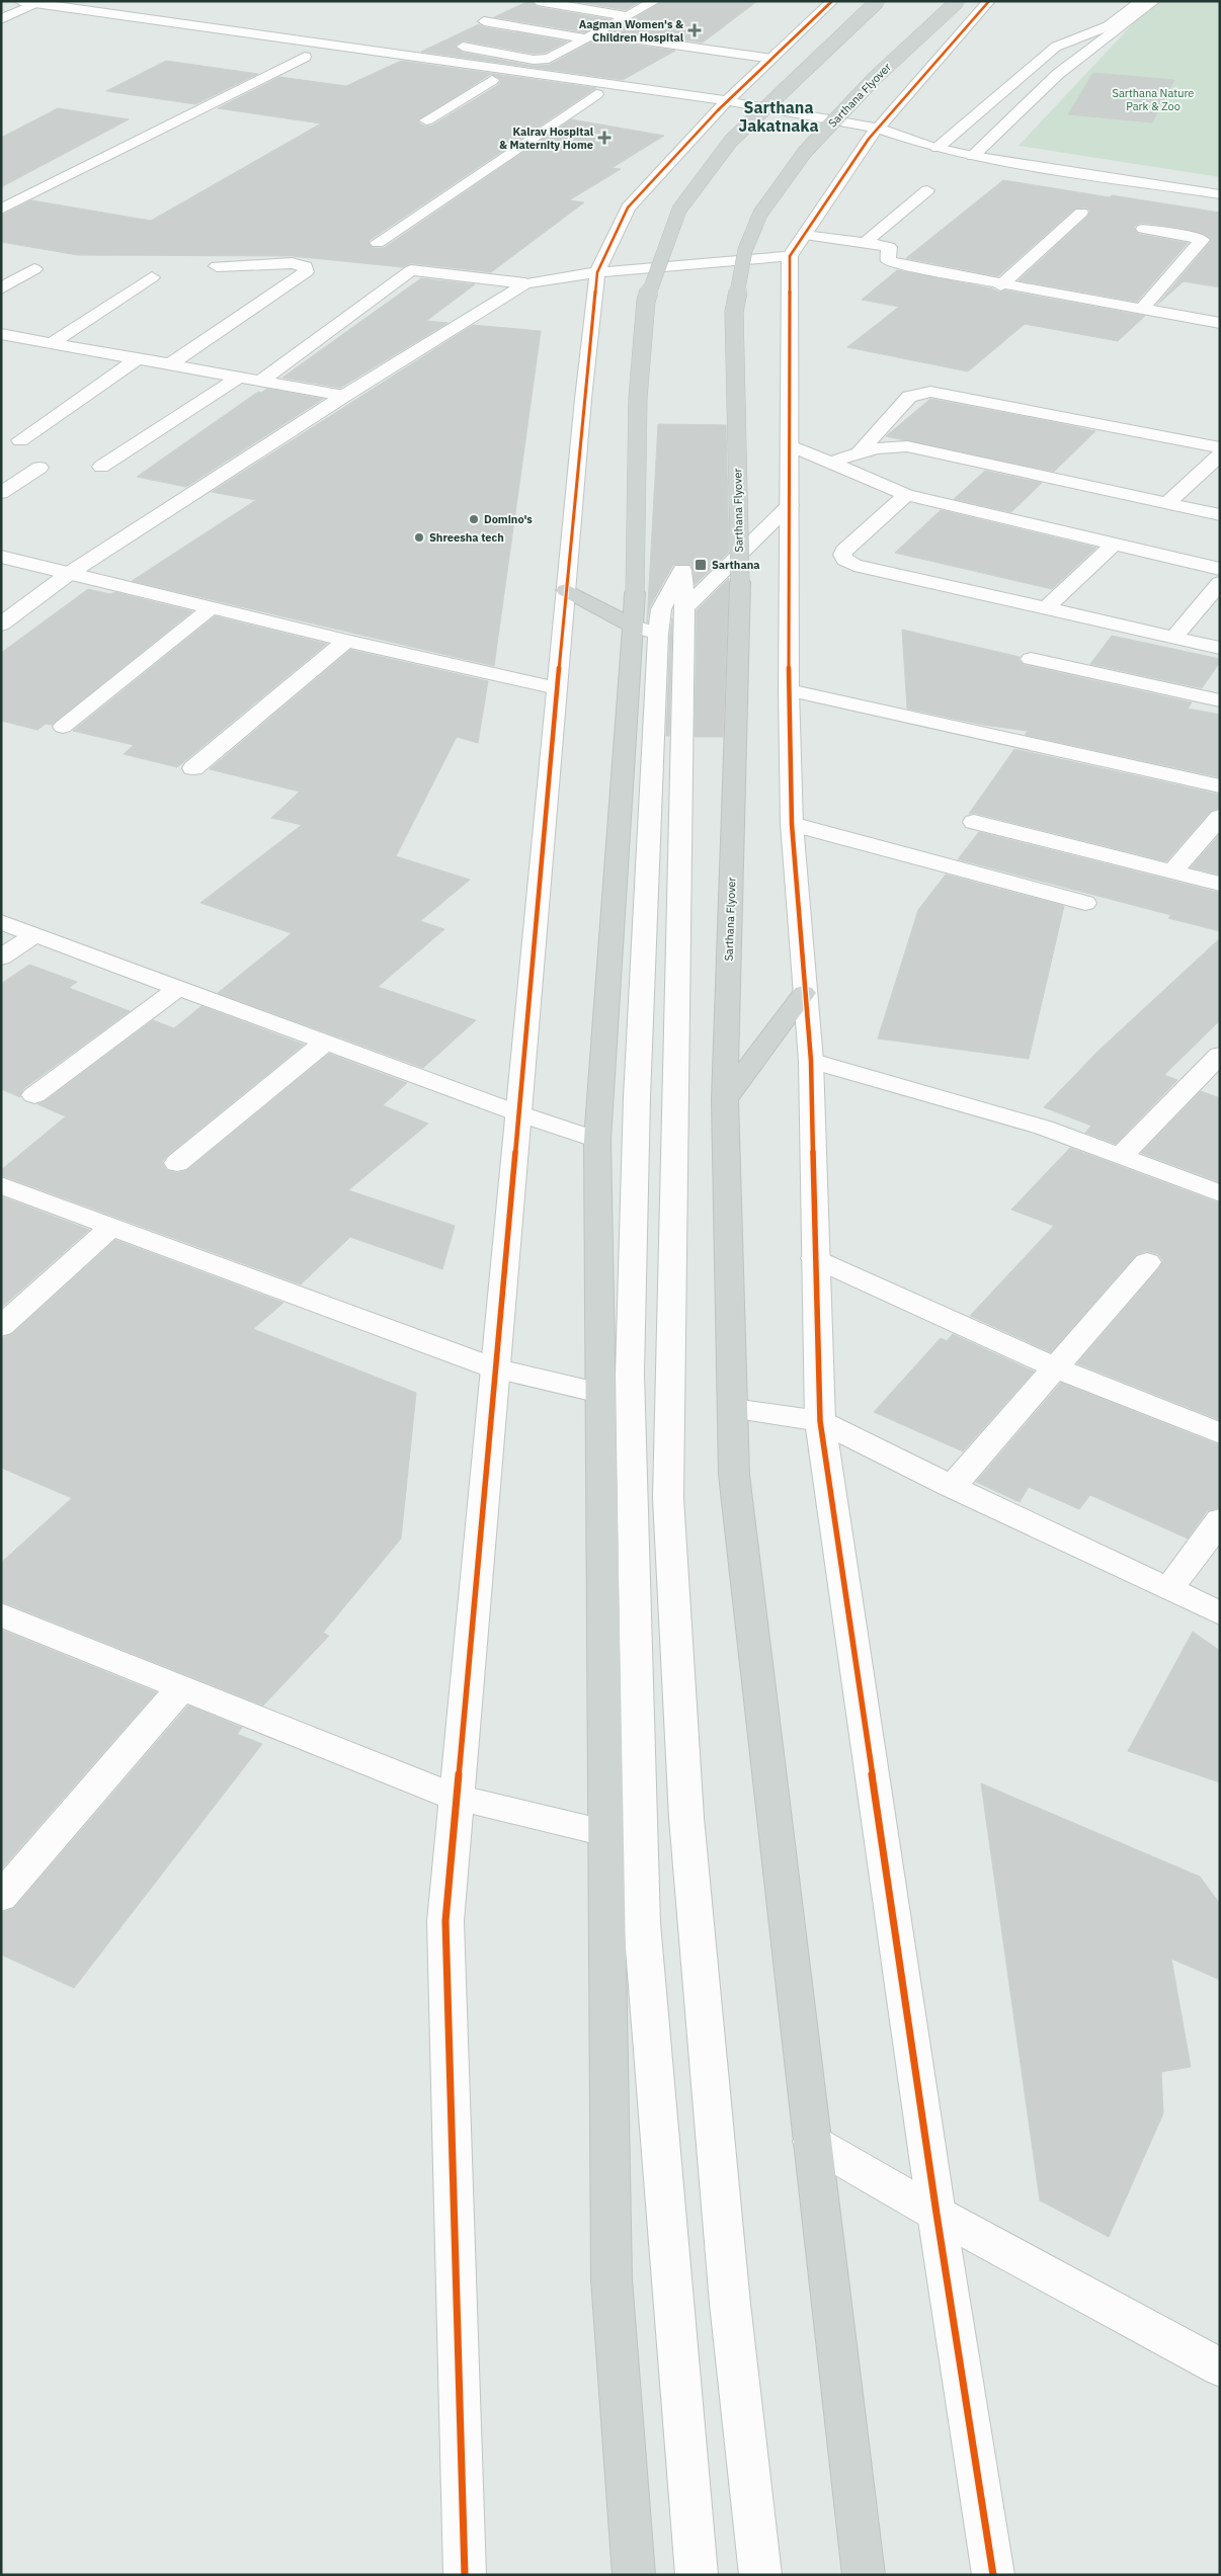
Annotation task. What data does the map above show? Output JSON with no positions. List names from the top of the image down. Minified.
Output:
{"streets":{"main road":["Sarthana Flyover"]},"districts":["Sarthana Jakatnaka"],"parks":["Sarthana Nature Park & Zoo"],"places":{"health":["Aagman Women's & Children Hospital","Kalrav Hospital & Maternity Home"],"other":["Domino's","Shreesha tech"],"transit":["Sarthana"]}}
